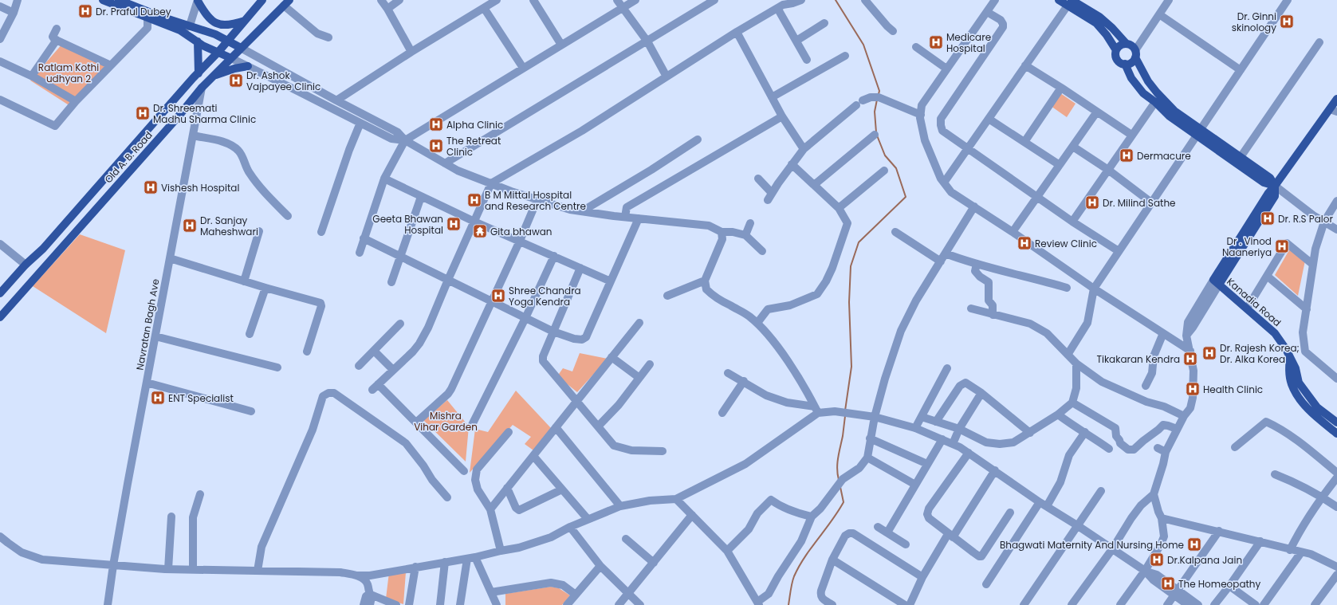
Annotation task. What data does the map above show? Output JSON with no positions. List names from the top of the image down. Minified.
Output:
{"streets":{"main road":["Old A. B. Road","Kanadia Road"],"street":["Navratan Bagh Ave"]},"crossings":[["Old A. B. Road","Navratan Bagh Ave"]],"parks":["Ratlam Kothi udhyan 2","Mishra Vihar Garden"],"places":{"hospital":["Dr. Praful Dubey","Dr. Ginni skinology","Medicare Hospital","Dr. Ashok Vajpayee Clinic","Dr. Shreemati Madhu Sharma Clinic","Alpha Clinic","The Retreat Clinic","Dermacure","Vishesh Hospital","B M Mittal Hospital and Research Centre","Dr. Milind Sathe","Dr. R.S Palor","Geeta Bhawan Hospital","Dr. Sanjay Maheshwari","Review Clinic","Dr . Vinod Naaneriya","Shree Chandra Yoga Kendra","Dr. Rajesh Korea; Dr. Alka Korea","Tikakaran Kendra","Health Clinic","ENT Specialist","Bhagwati Maternity And Nursing Home","Dr.Kalpana Jain","The Homeopathy"],"temple":["Gita bhawan"]}}
